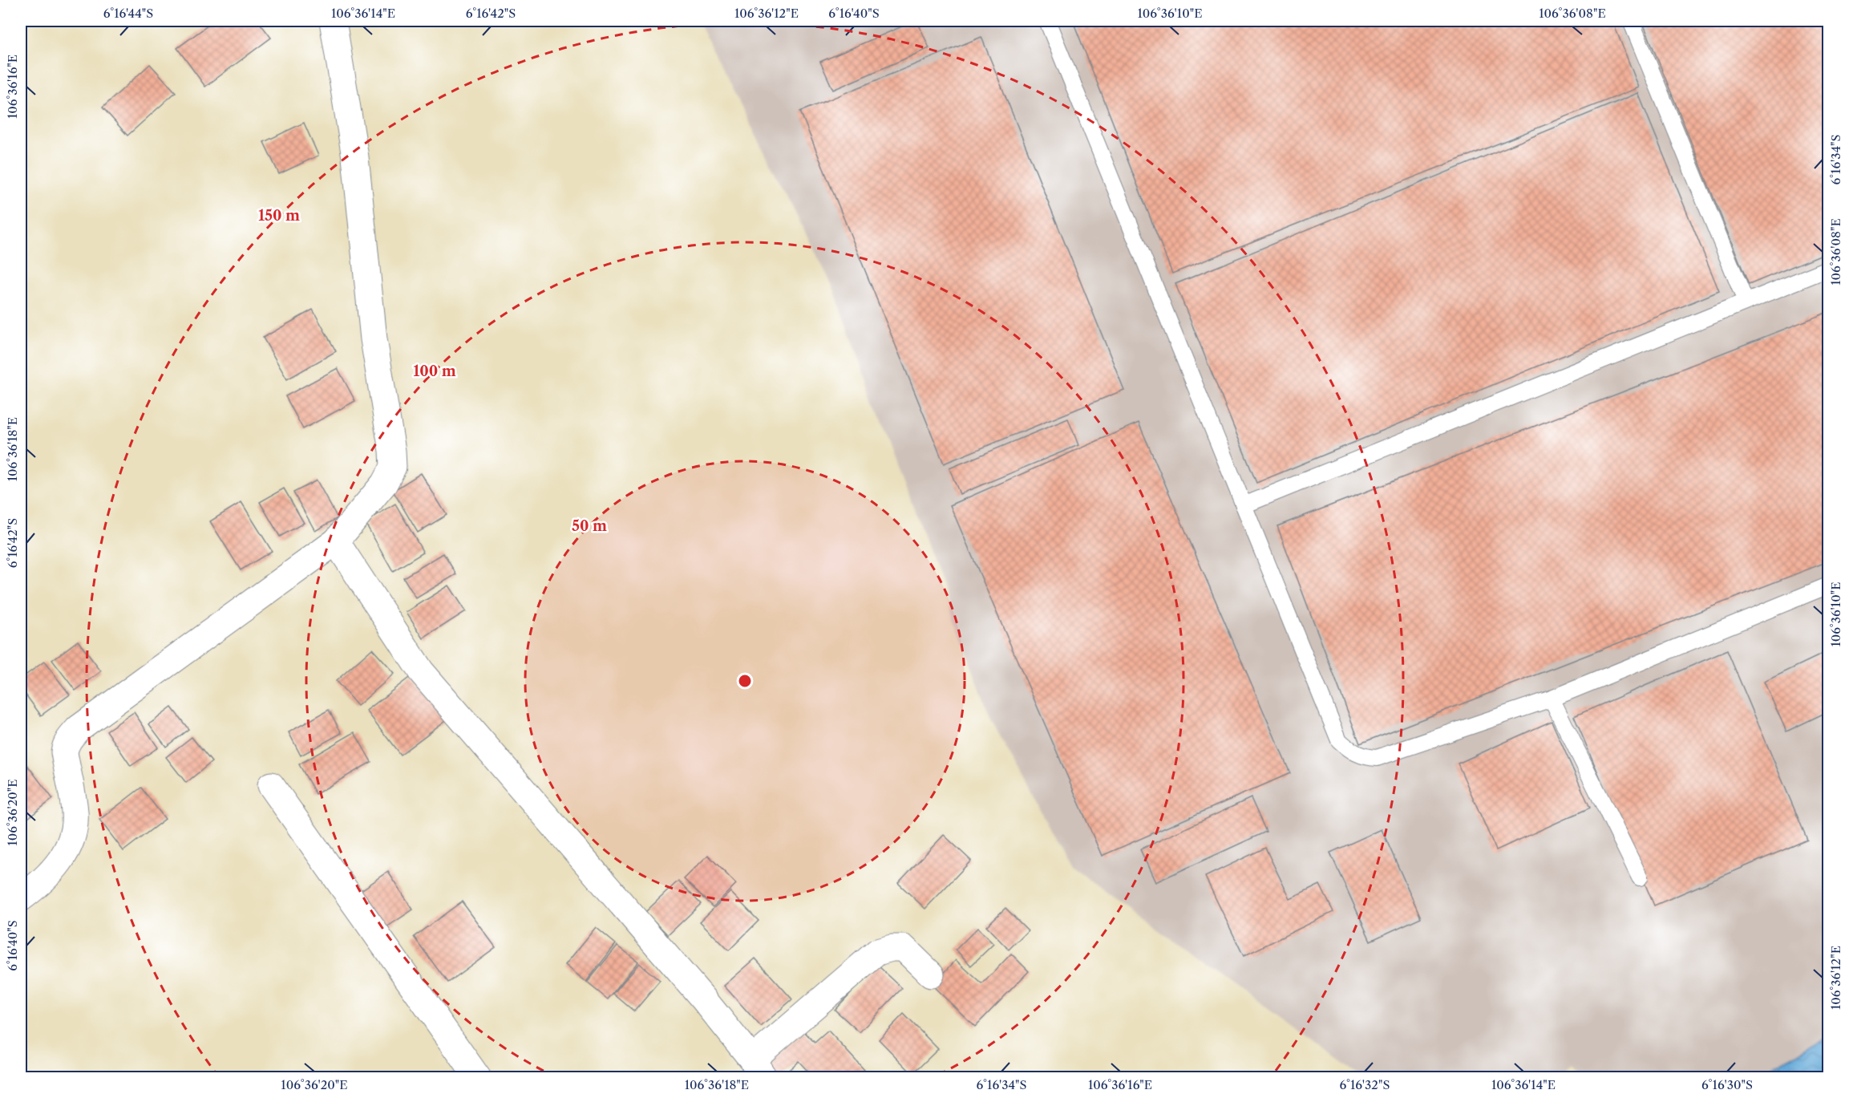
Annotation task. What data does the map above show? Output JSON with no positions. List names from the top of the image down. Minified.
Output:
{"coordinates":["6°16'44\"S","106°36'14\"E","6°16'42\"S","106°36'12\"E","6°16'40\"S","106°36'10\"E","106°36'08\"E","106°36'16\"E","6°16'34\"S","106°36'18\"E","106°36'20\"E","6°16'32\"S","6°16'30\"S"],"rings":["150 m","100 m","50 m"]}
